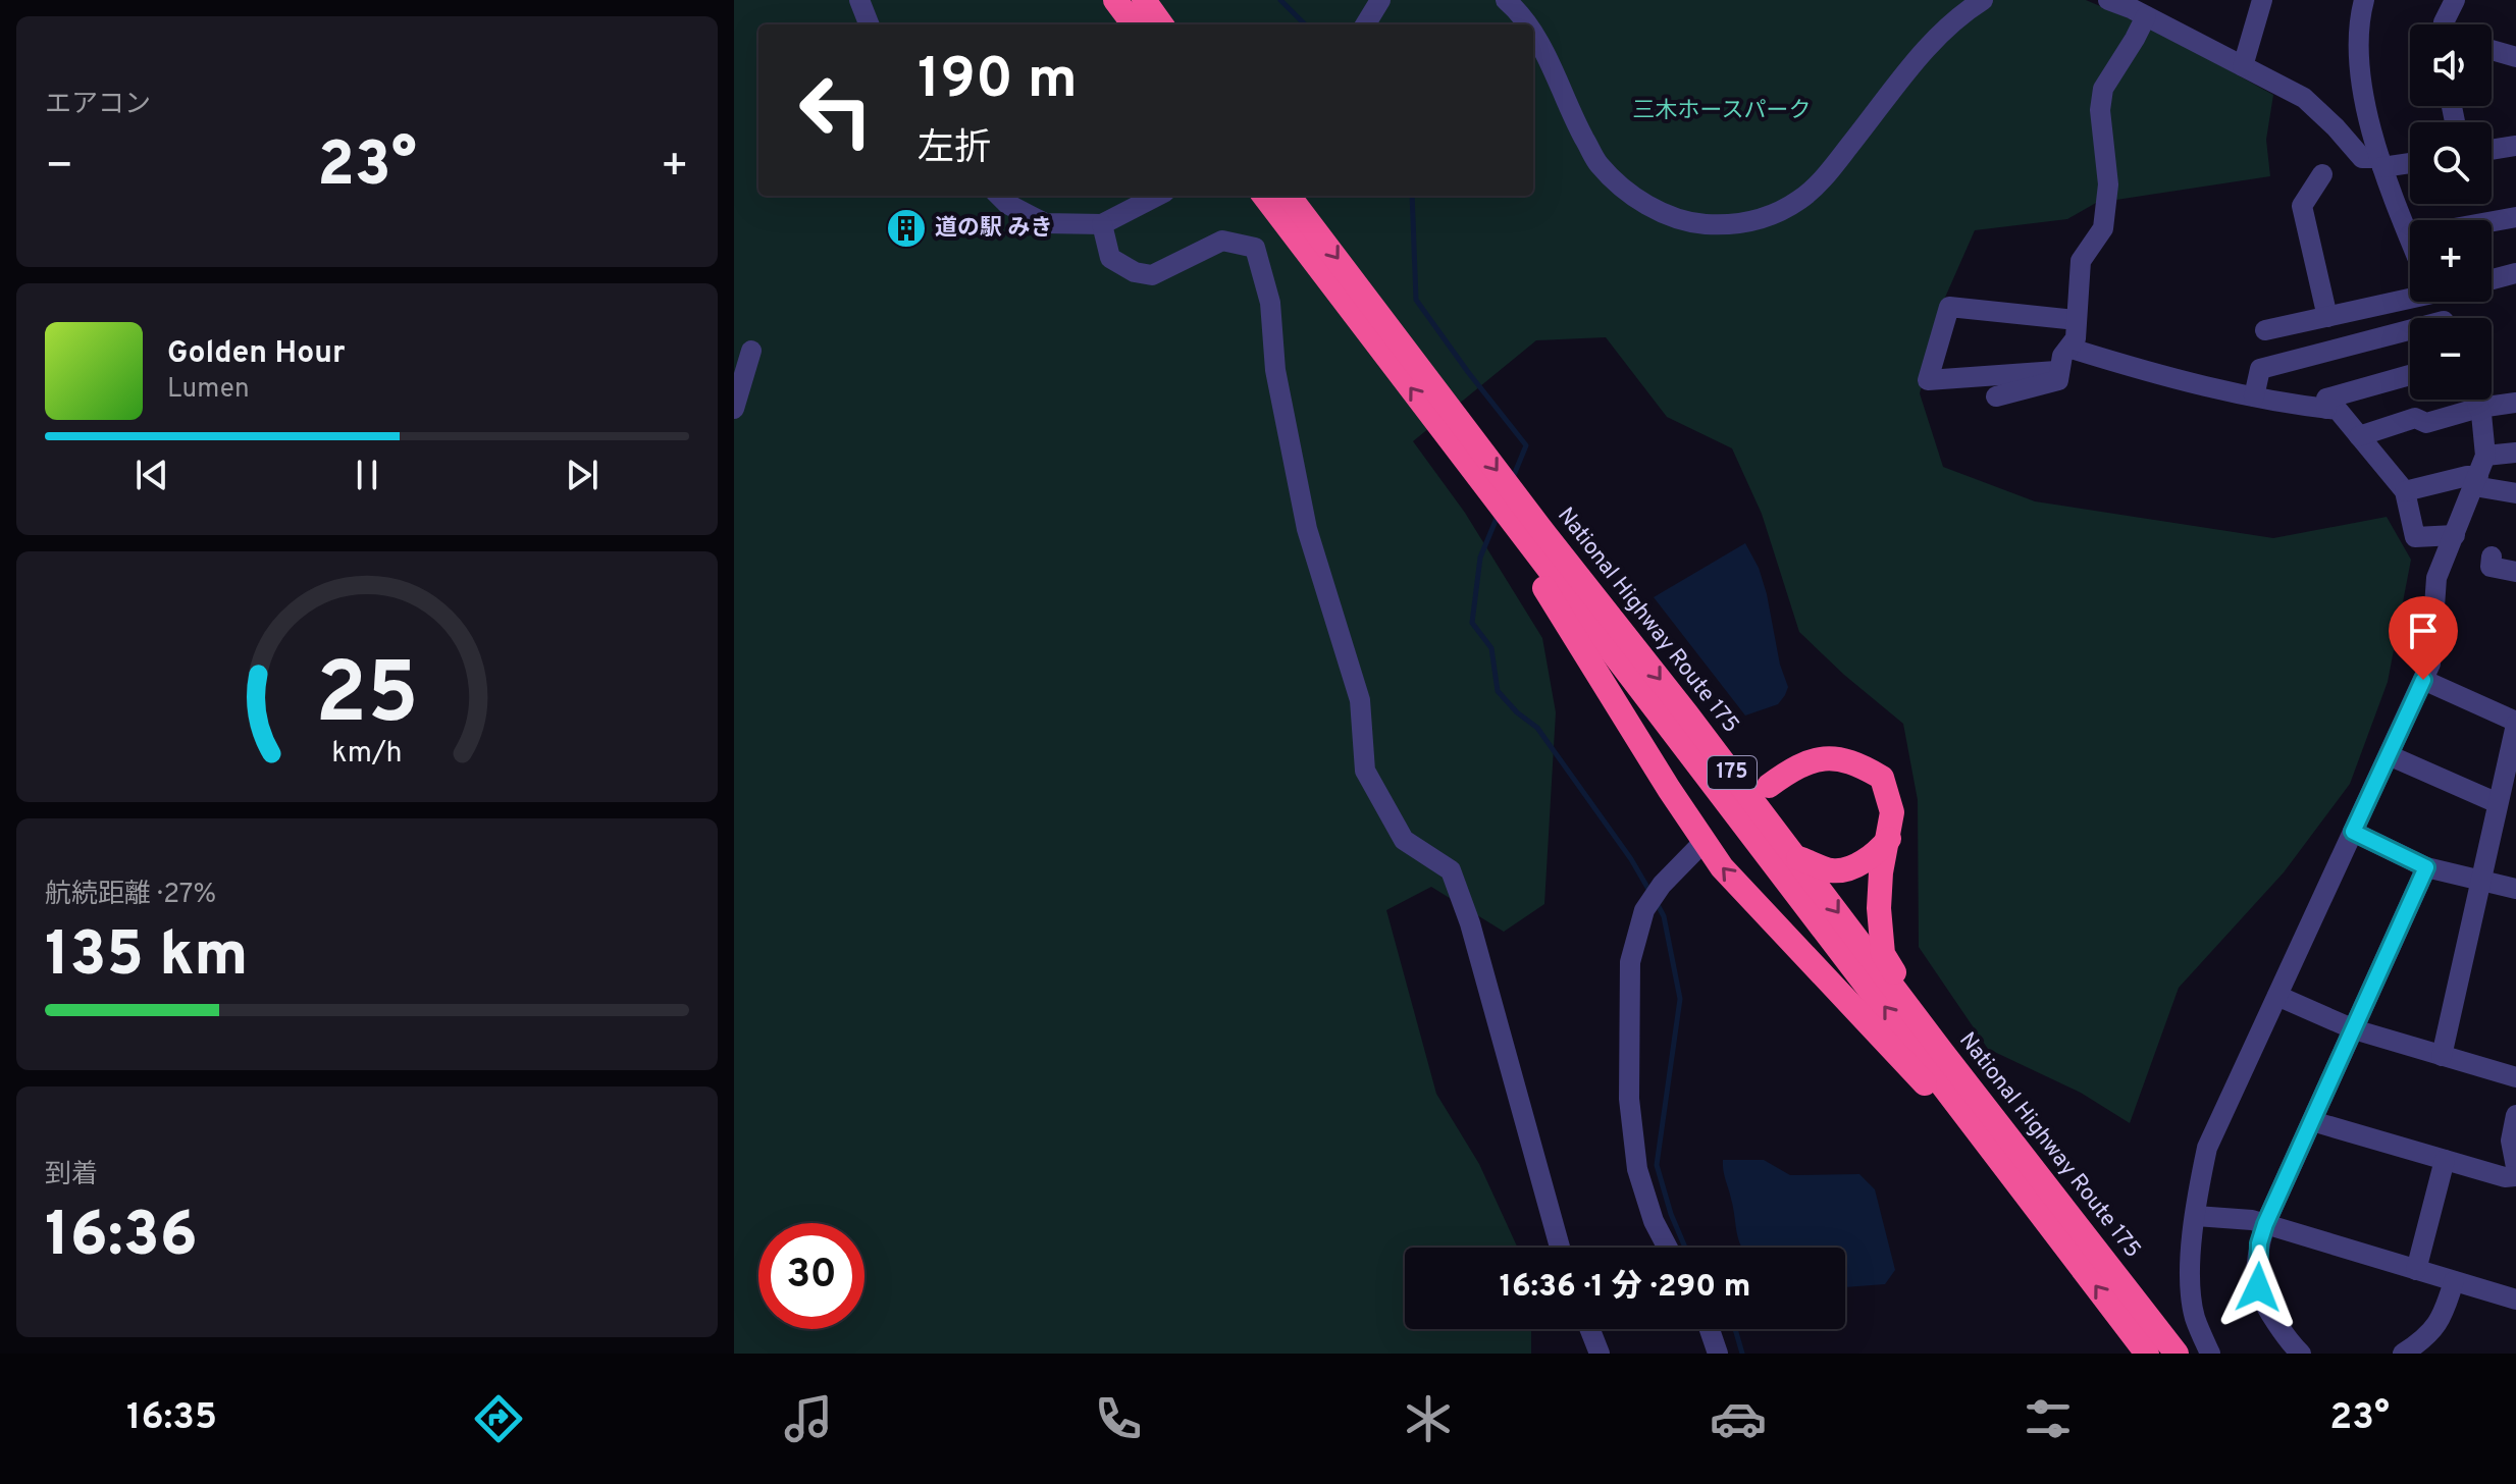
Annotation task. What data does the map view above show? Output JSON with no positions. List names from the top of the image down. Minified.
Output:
{"streets":{"highway":["National Highway Route 175","175"]},"parks":["三木ホースパーク"],"places":{"building":["道の駅 みき"]},"page":{"tile":["エアコン",["航続距離 · 27%","135 km"],["到着","16:36"]],"map_buttons":["+","−"],"turn":["190 m","左折"],"heat":["−","23°","+"],"song":["Golden Hour","Lumen"],"limit":"30","trip":"16:36 · 1 分 · 290 m","tabs":["16:35","23°"],"gauge":["25","km/h"]}}
